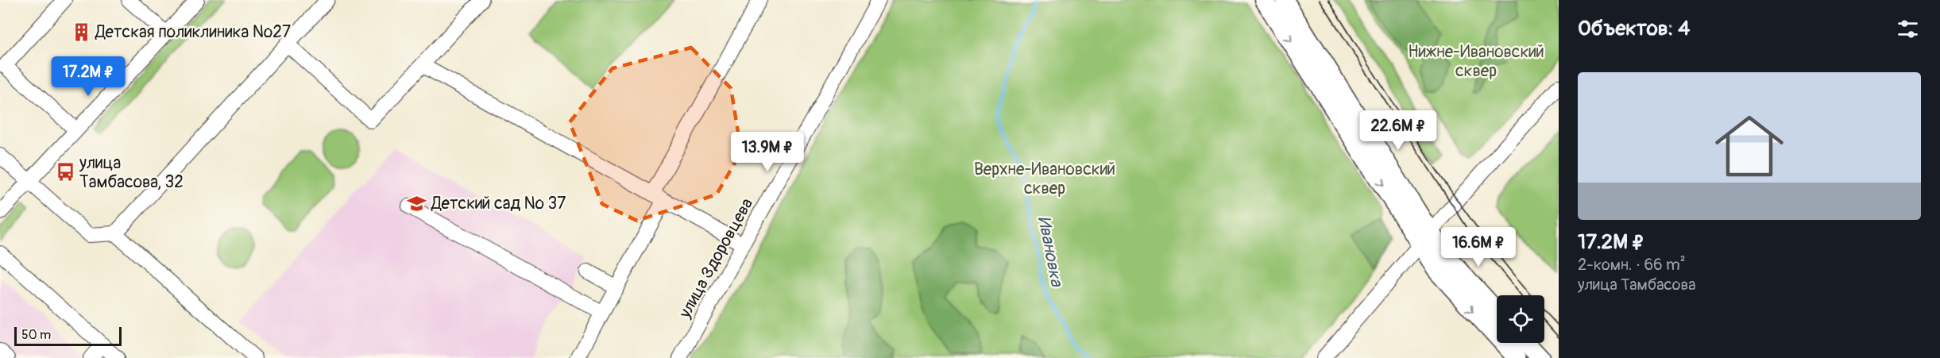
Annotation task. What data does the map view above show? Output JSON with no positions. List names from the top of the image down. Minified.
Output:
{"streets":{"street":["улица Здоровцева"]},"water":["Ивановка"],"parks":["Нижне-Ивановский сквер","Верхне-Ивановский сквер"],"places":{"building":["Детская поликлиника №27"],"bus stop":["улица Тамбасова, 32"],"school or university":["Детский сад № 37"]},"scale_bar":"50 m","page":{"heading":"Объектов: 4","price":["17.2M ₽","22.6M ₽","13.9M ₽","16.6M ₽"],"list":[{"name":"17.2M ₽","note":"2-комн. · 66 m² · улица Тамбасова"}],"scale":"50 m"}}
